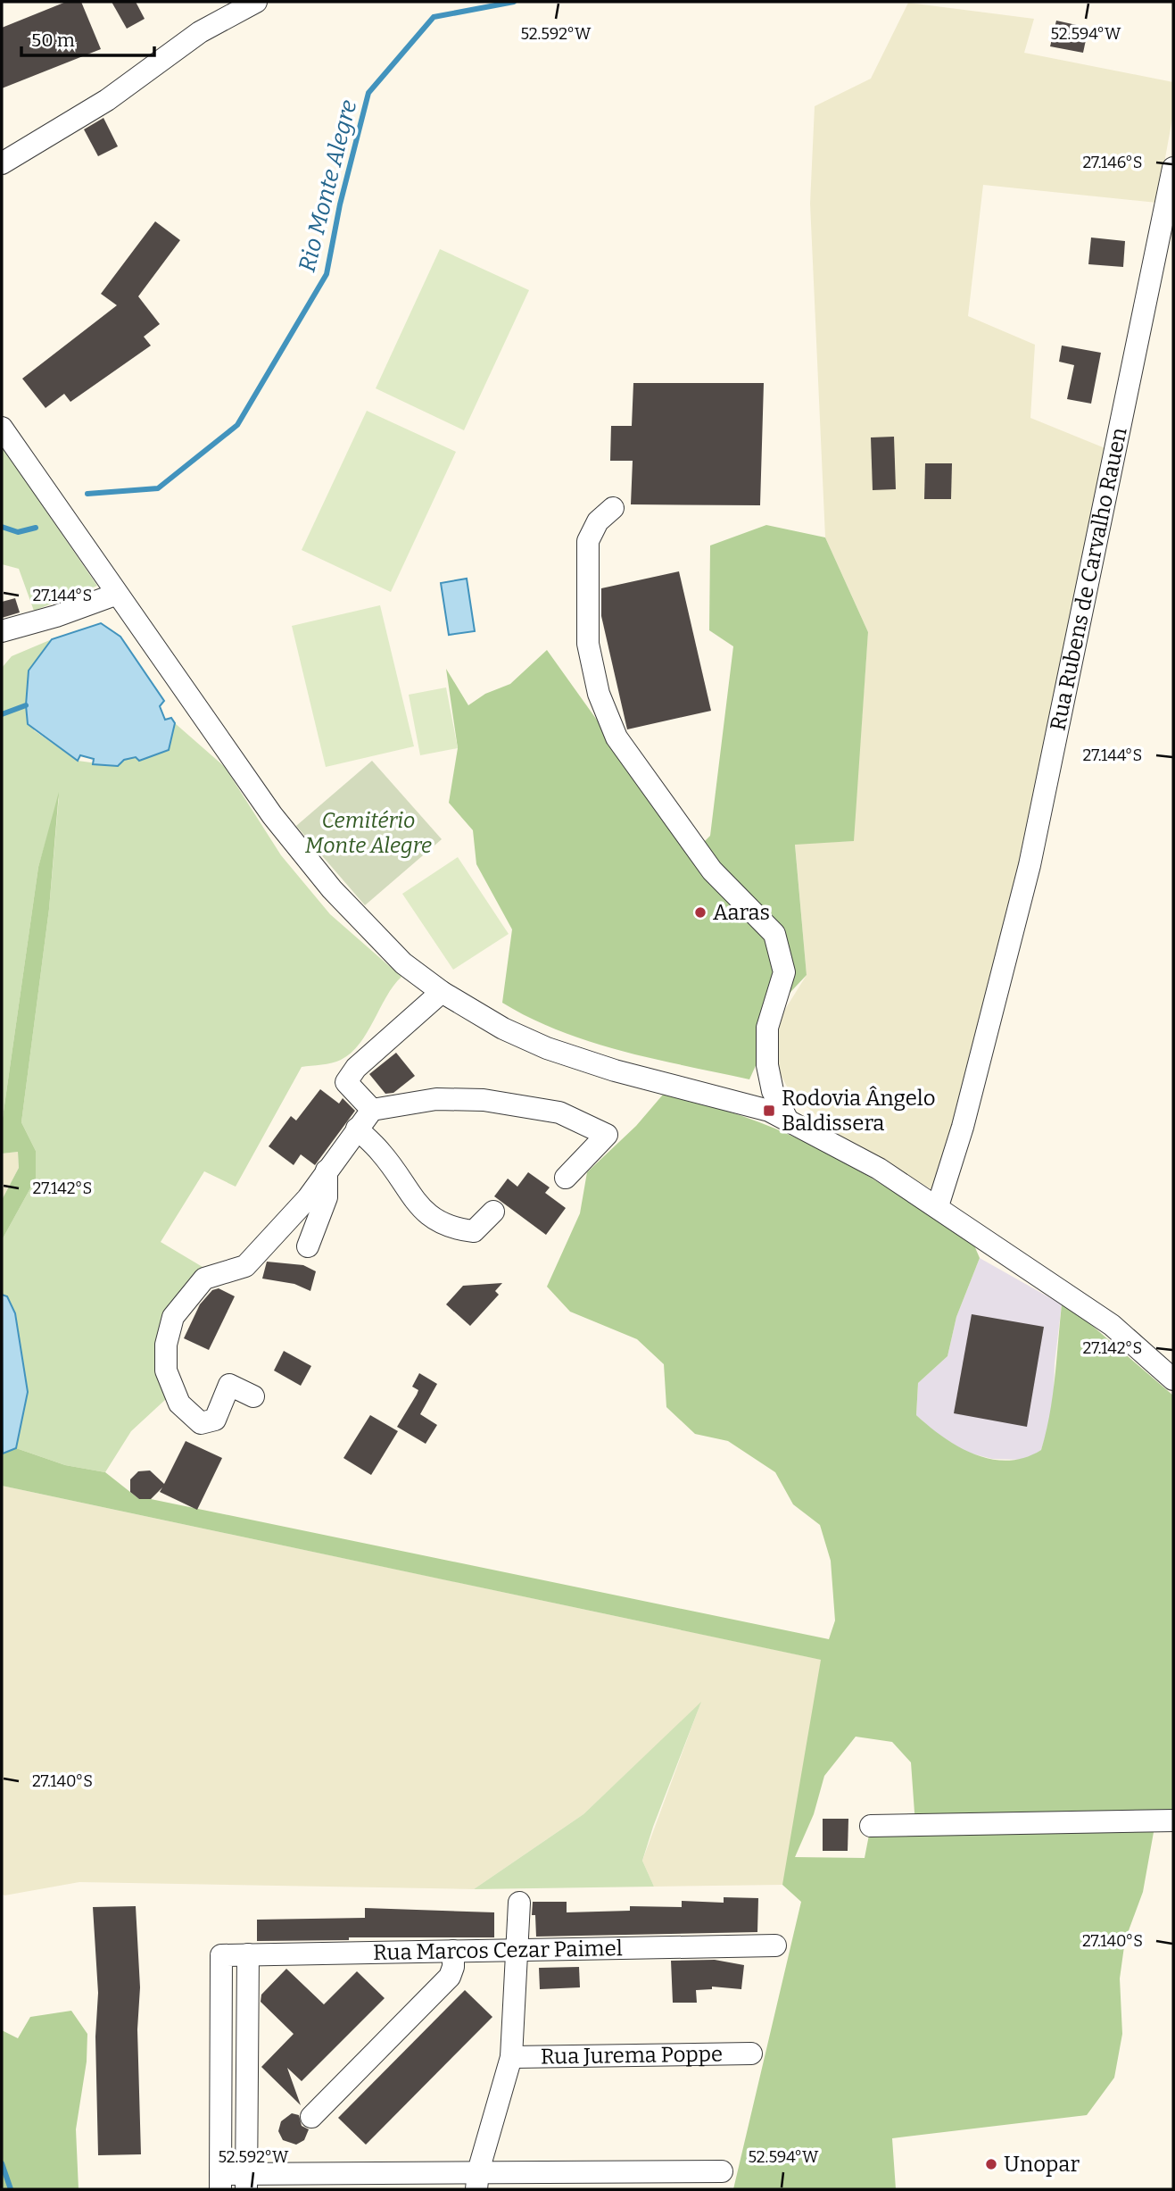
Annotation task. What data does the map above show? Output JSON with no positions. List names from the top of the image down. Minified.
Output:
{"streets":{"street":["Rua Rubens de Carvalho Rauen","Rua Marcos Cezar Paimel","Rua Jurema Poppe"]},"water":["Rio Monte Alegre"],"parks":["Cemitério Monte Alegre"],"places":{"other":["Aaras","Unopar"],"transit":["Rodovia Ângelo Baldissera"]},"scale_bar":"50 m","coordinates":["52.592°W","52.594°W","27.146°S","27.144°S","27.142°S","27.140°S"]}
